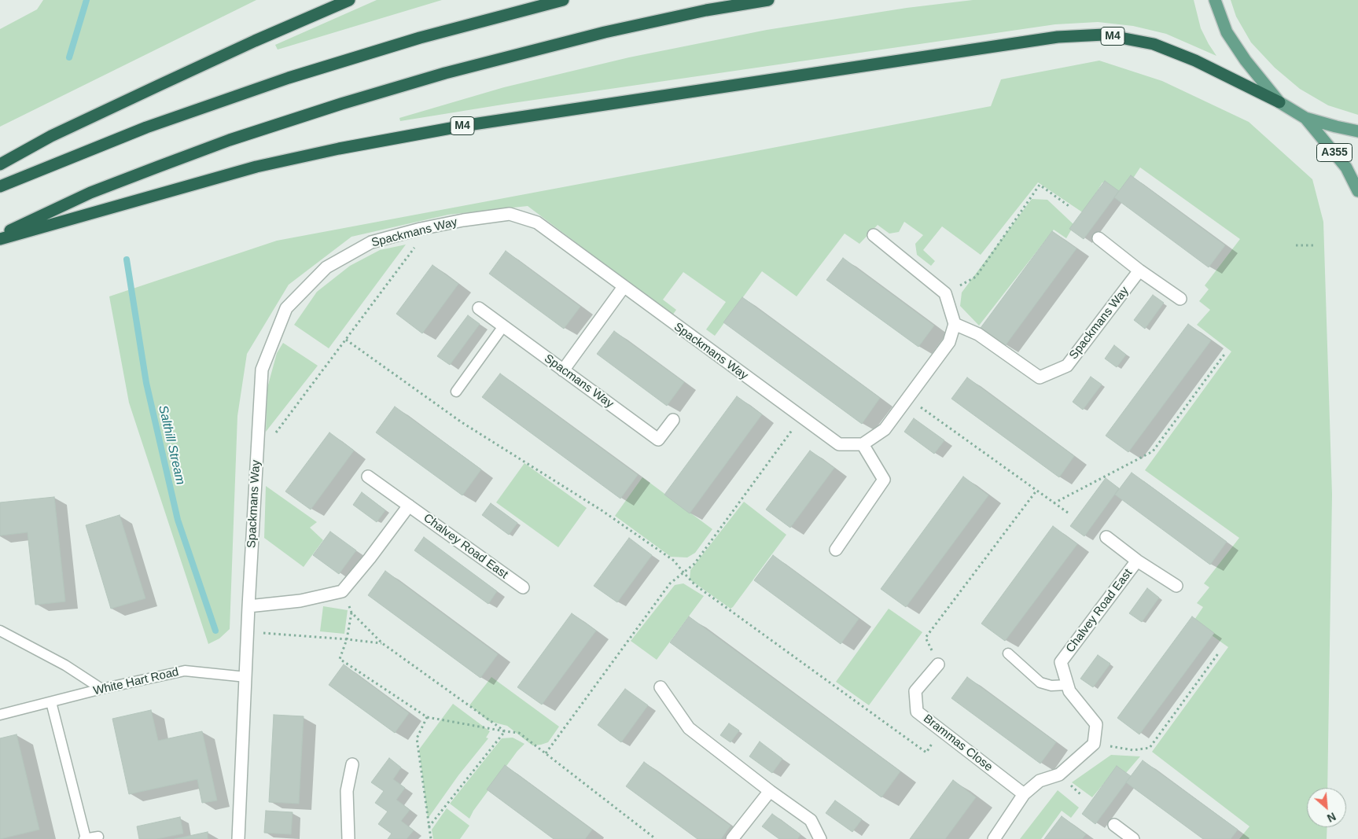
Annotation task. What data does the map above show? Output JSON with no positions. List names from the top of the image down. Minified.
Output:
{"streets":{"highway":["M4"],"main road":["A355"],"street":["Spackmans Way","Spacmans Way","Chalvey Road East","Brammas Close"],"lane":["White Hart Road"]},"crossings":[["Spackmans Way","White Hart Road"]],"water":["Salthill Stream"],"north":"bottom right"}
